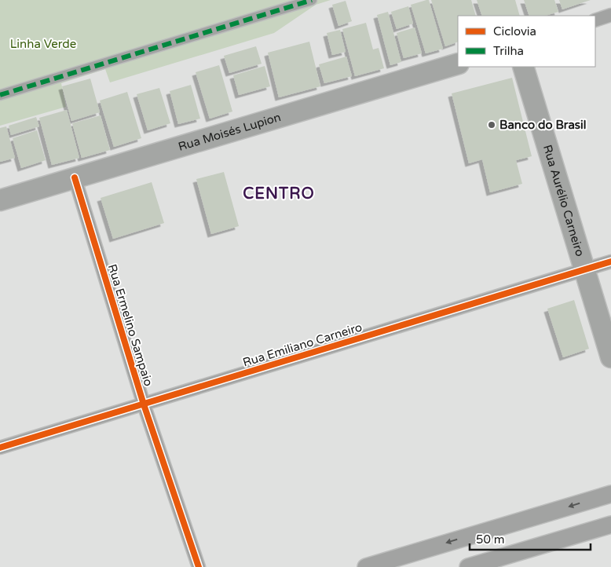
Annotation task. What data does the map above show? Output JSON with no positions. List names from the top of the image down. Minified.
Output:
{"streets":{"main road":["Rua Moisés Lupion","Rua Aurélio Carneiro"],"street":["Rua Ermelino Sampaio","Rua Emiliano Carneiro"]},"crossings":[["Rua Moisés Lupion","Rua Ermelino Sampaio"],["Rua Aurélio Carneiro","Rua Emiliano Carneiro"],["Rua Ermelino Sampaio","Rua Emiliano Carneiro"]],"districts":["CENTRO"],"parks":["Linha Verde"],"places":["Banco do Brasil"],"legend":["Ciclovia","Trilha"],"scale_bar":"50 m"}
